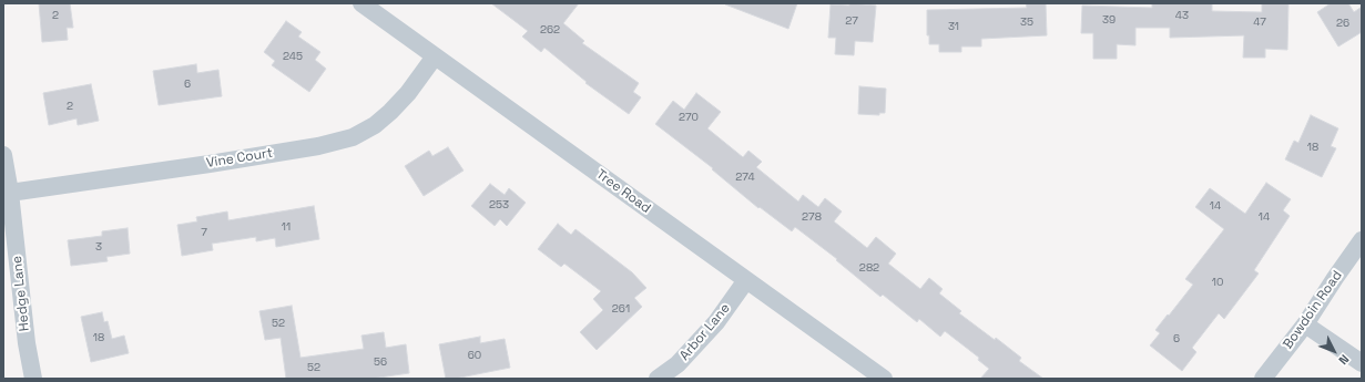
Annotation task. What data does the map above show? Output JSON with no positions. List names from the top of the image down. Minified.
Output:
{"streets":{"street":["Vine Court","Tree Road","Hedge Lane","Bowdoin Road","Arbor Lane"]},"crossings":[["Vine Court","Tree Road"],["Vine Court","Hedge Lane"],["Tree Road","Arbor Lane"]],"house_numbers":["2","43","39","27","35","47","26","31","262","245","6","2","270","18","274","253","14","278","14","11","7","3","282","10","261","52","18","6","60","56","52"],"north":"bottom right"}
